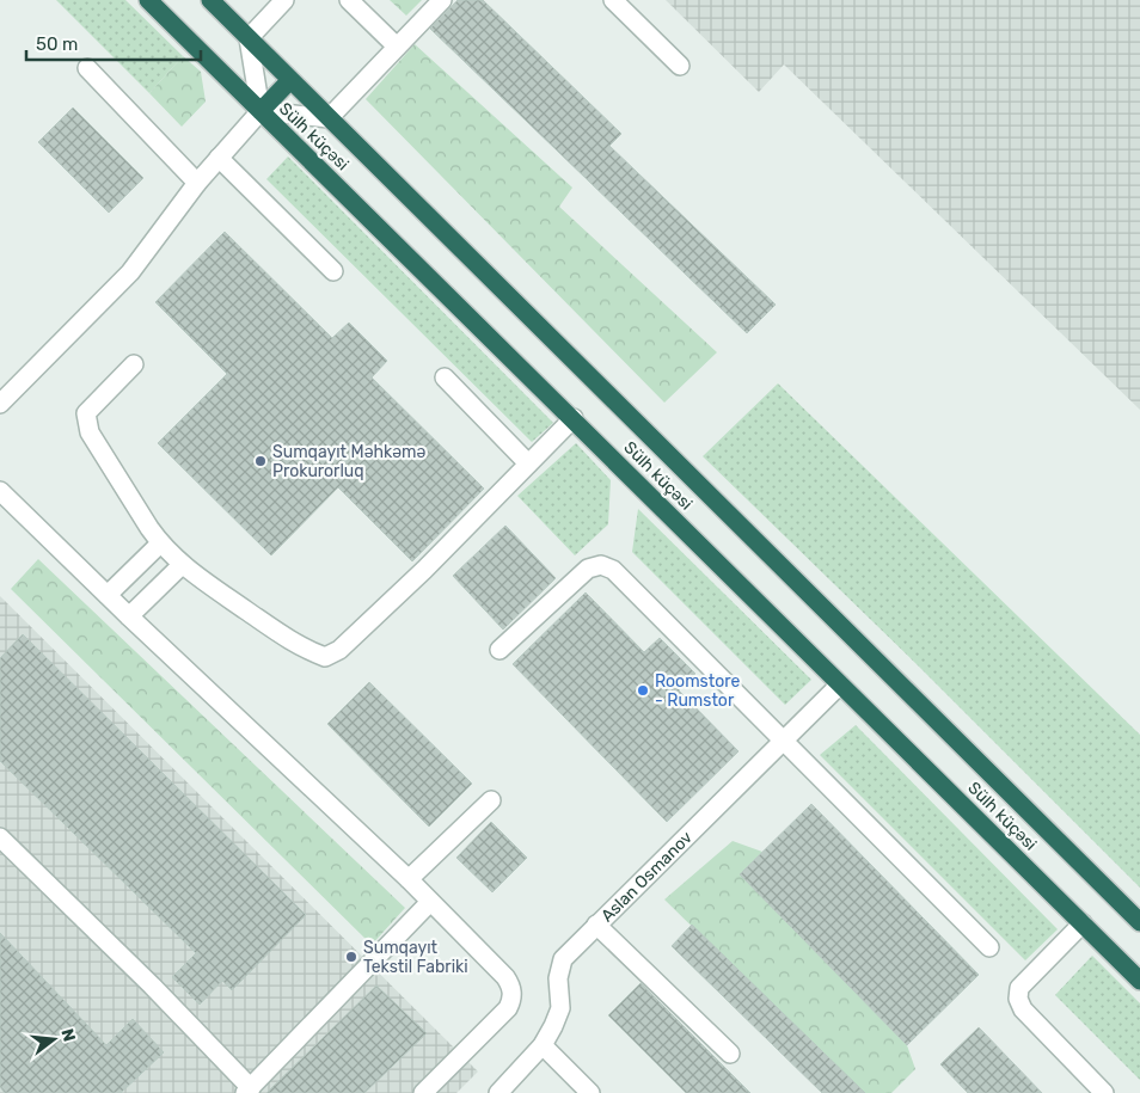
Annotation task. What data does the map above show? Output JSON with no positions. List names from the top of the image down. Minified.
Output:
{"streets":{"highway":["Sülh küçəsi"],"street":["Aslan Osmanov"]},"crossings":[["Sülh küçəsi","Aslan Osmanov"]],"places":["Sumqayıt Məhkəmə Prokurorluq","Roomstore - Rumstor","Sumqayıt Tekstil Fabriki"],"scale_bar":"50 m","north":"right"}
